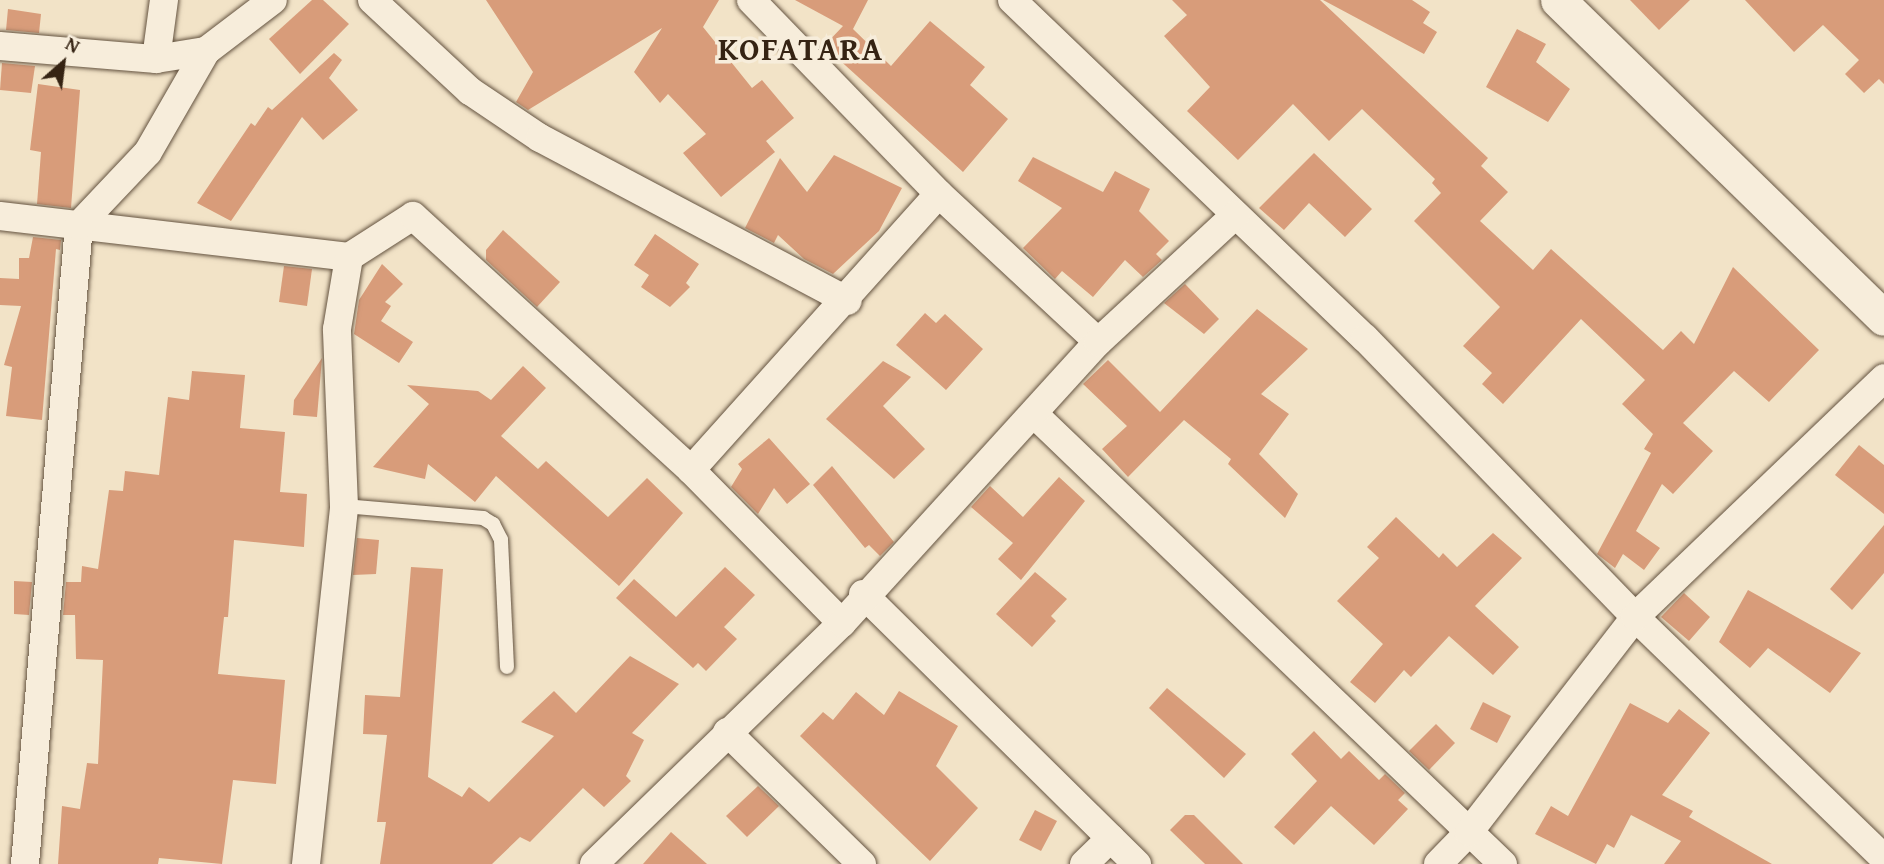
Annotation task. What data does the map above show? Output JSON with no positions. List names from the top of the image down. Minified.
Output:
{"districts":["KOFATARA"],"north":"top right"}
